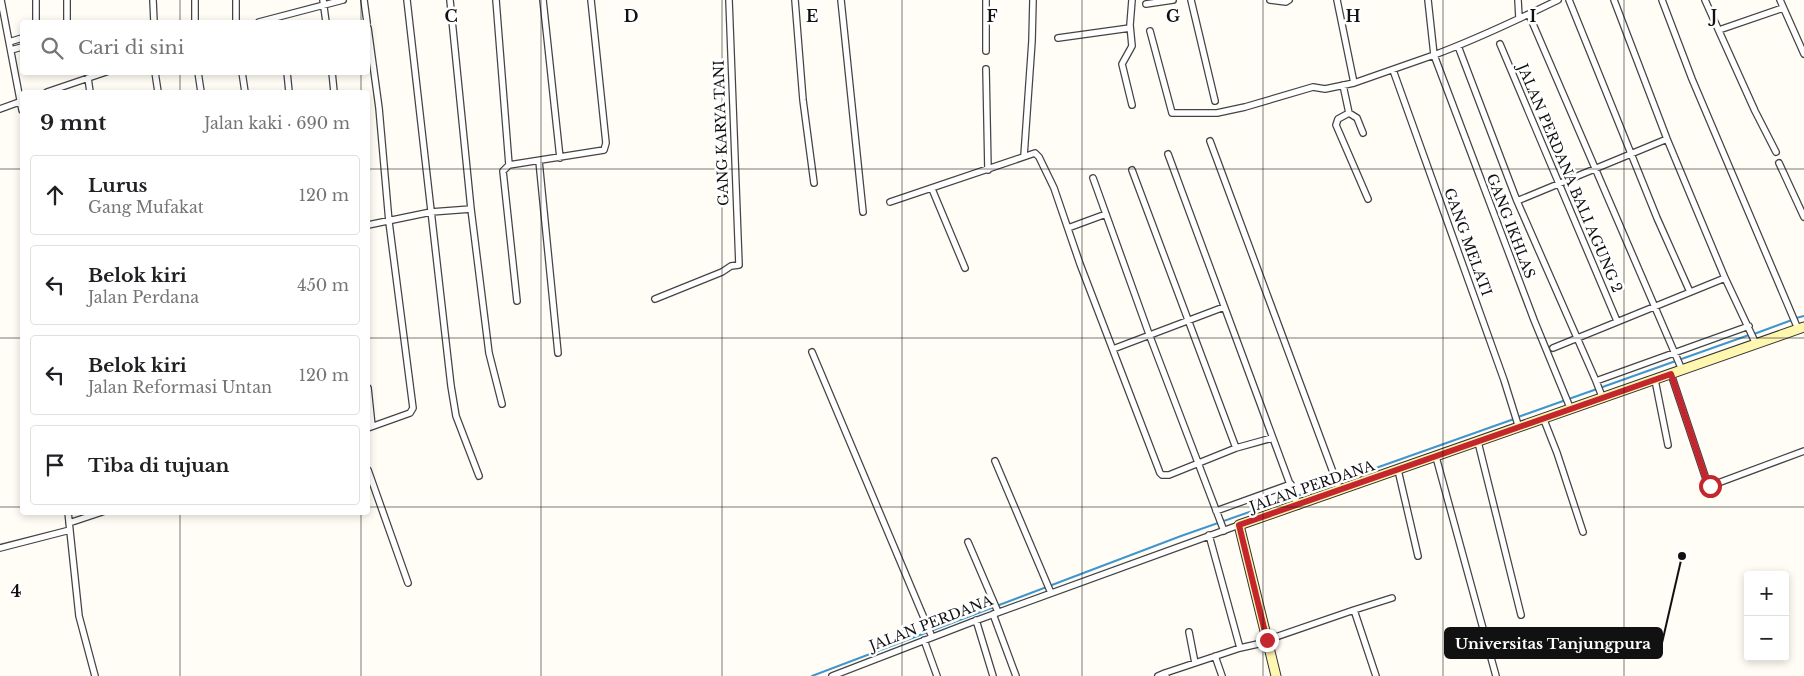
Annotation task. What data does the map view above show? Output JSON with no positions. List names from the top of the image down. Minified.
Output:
{"streets":{"street":["GANG KARYA TANI","JALAN PERDANA BALI AGUNG 2","GANG IKHLAS","GANG MELATI","JALAN PERDANA"]},"crossings":[["GANG IKHLAS","JALAN PERDANA"],["GANG MELATI","JALAN PERDANA"]],"places":["Universitas Tanjungpura"],"page":{"search":"Cari di sini","heading":["9 mnt","Jalan kaki · 690 m"],"list":[["Lurus","Gang Mufakat","120 m"],["Belok kiri","Jalan Perdana","450 m"],["Belok kiri","Jalan Reformasi Untan","120 m"],"Tiba di tujuan"],"map_buttons":["+","−"]},"grid":{"columns":["C","D","E","F","G","H","I","J"],"rows":["4"]}}
